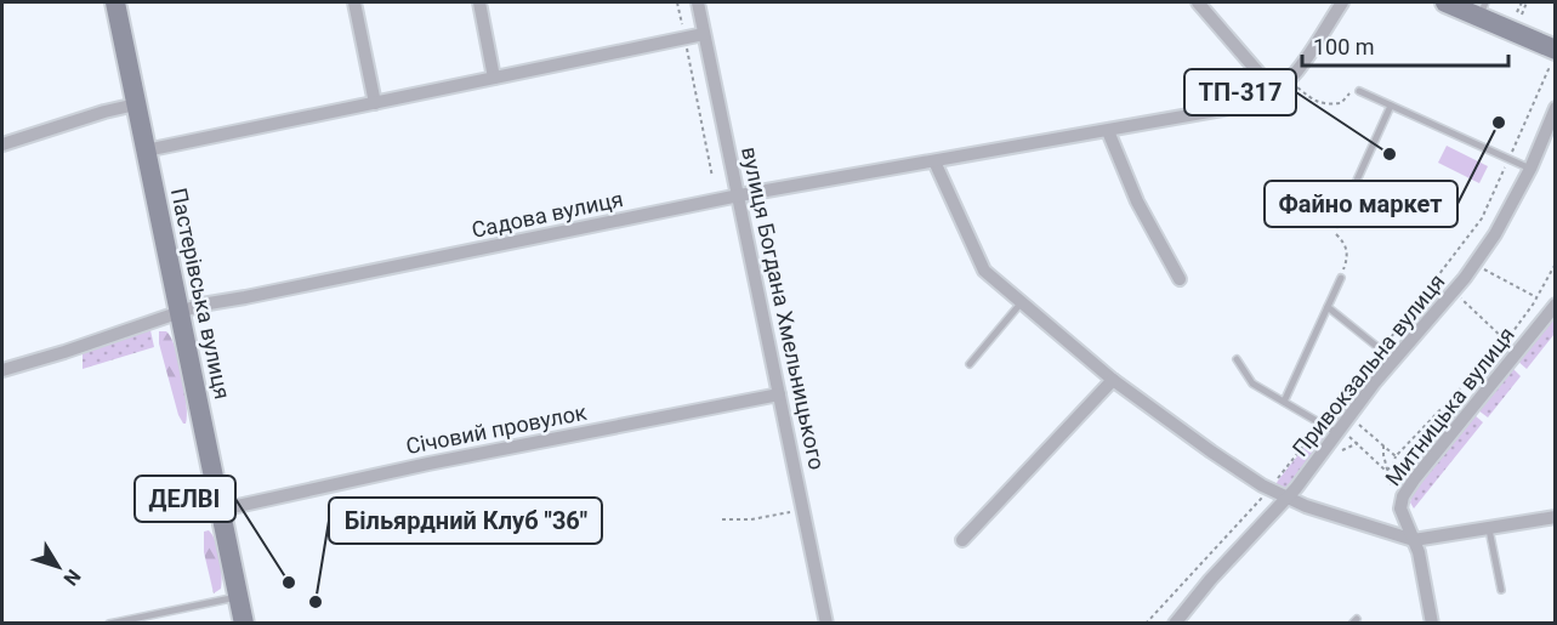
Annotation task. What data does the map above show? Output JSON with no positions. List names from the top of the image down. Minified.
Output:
{"streets":{"main road":["Пастерівська вулиця"],"street":["Садова вулиця","вулиця Богдана Хмельницького","Привокзальна вулиця","Митницька вулиця","Січовий провулок"]},"crossings":[["Садова вулиця","Пастерівська вулиця"],["Садова вулиця","вулиця Богдана Хмельницького"],["Пастерівська вулиця","Січовий провулок"],["вулиця Богдана Хмельницького","Січовий провулок"]],"places":["Файно маркет","ТП-317","ДЕЛВІ","Більярдний Клуб \"36\""],"scale_bar":"100 m","north":"bottom right"}
